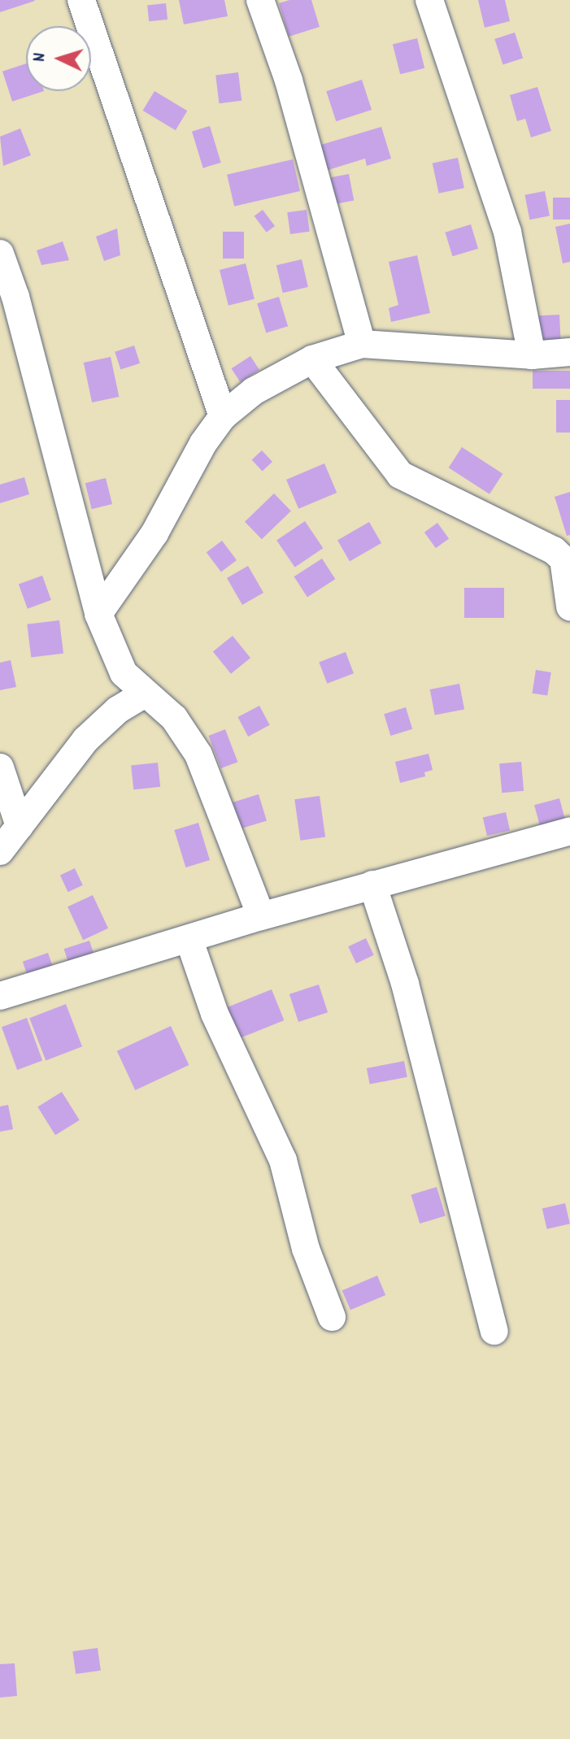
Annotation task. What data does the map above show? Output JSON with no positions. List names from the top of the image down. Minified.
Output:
{"north":"left"}
